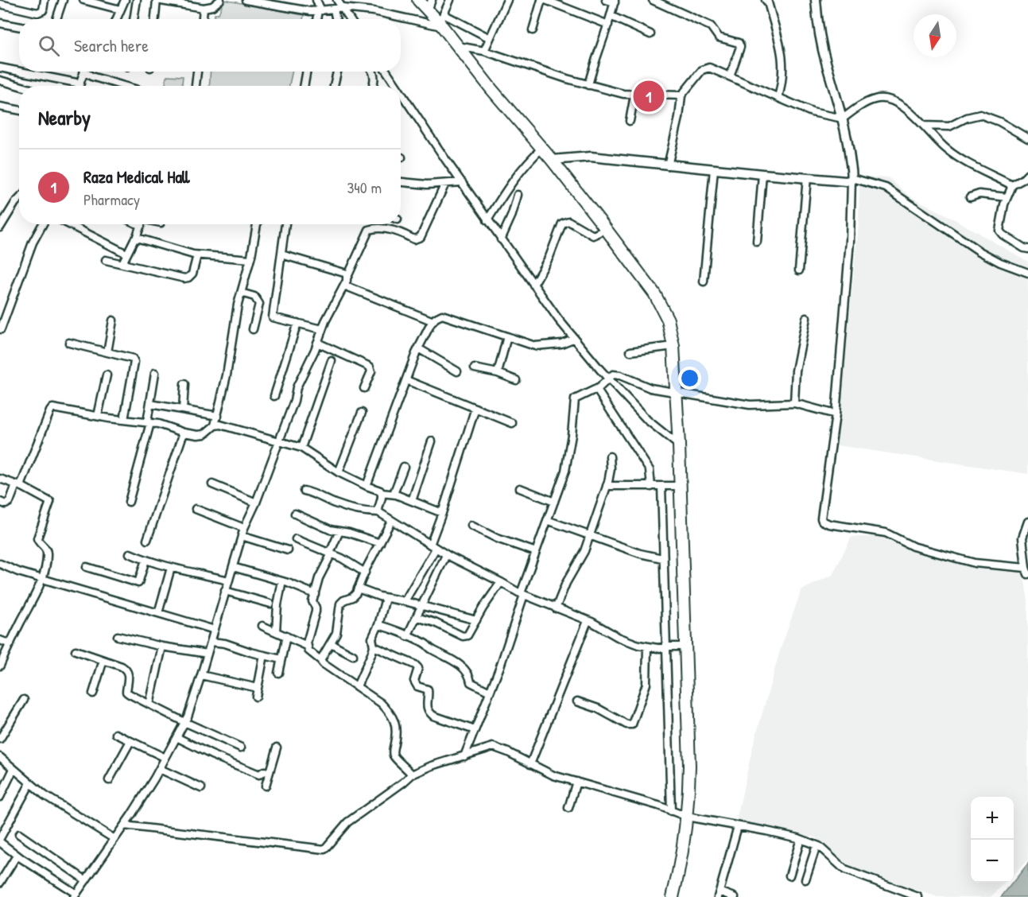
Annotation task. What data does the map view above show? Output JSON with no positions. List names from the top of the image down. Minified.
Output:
{"north":"bottom","page":{"search":"Search here","pins":"1","heading":"Nearby","list":[{"mark":"1","name":"Raza Medical Hall","note":"Pharmacy","value":"340 m"}],"map_buttons":["+","−"]}}
